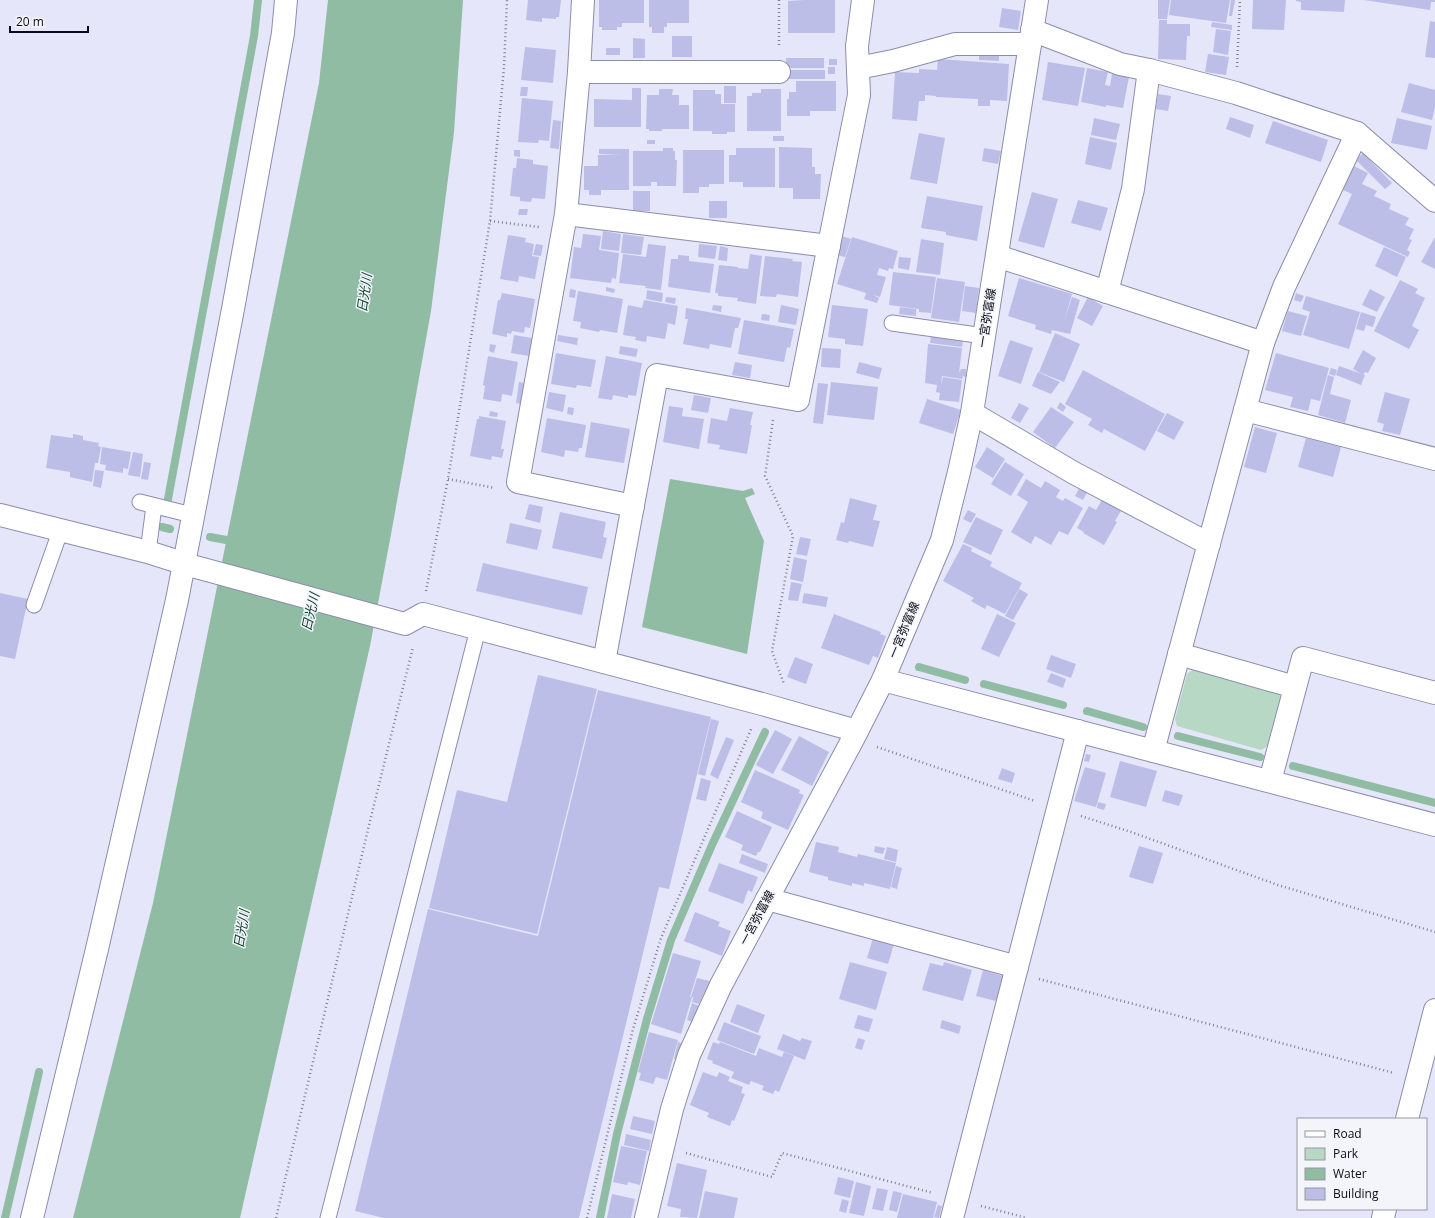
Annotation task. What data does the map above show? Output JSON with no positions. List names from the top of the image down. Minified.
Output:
{"streets":{"street":["一宮弥富線"]},"water":["日光川"],"legend":["Road","Park","Water","Building"],"scale_bar":"20 m"}
